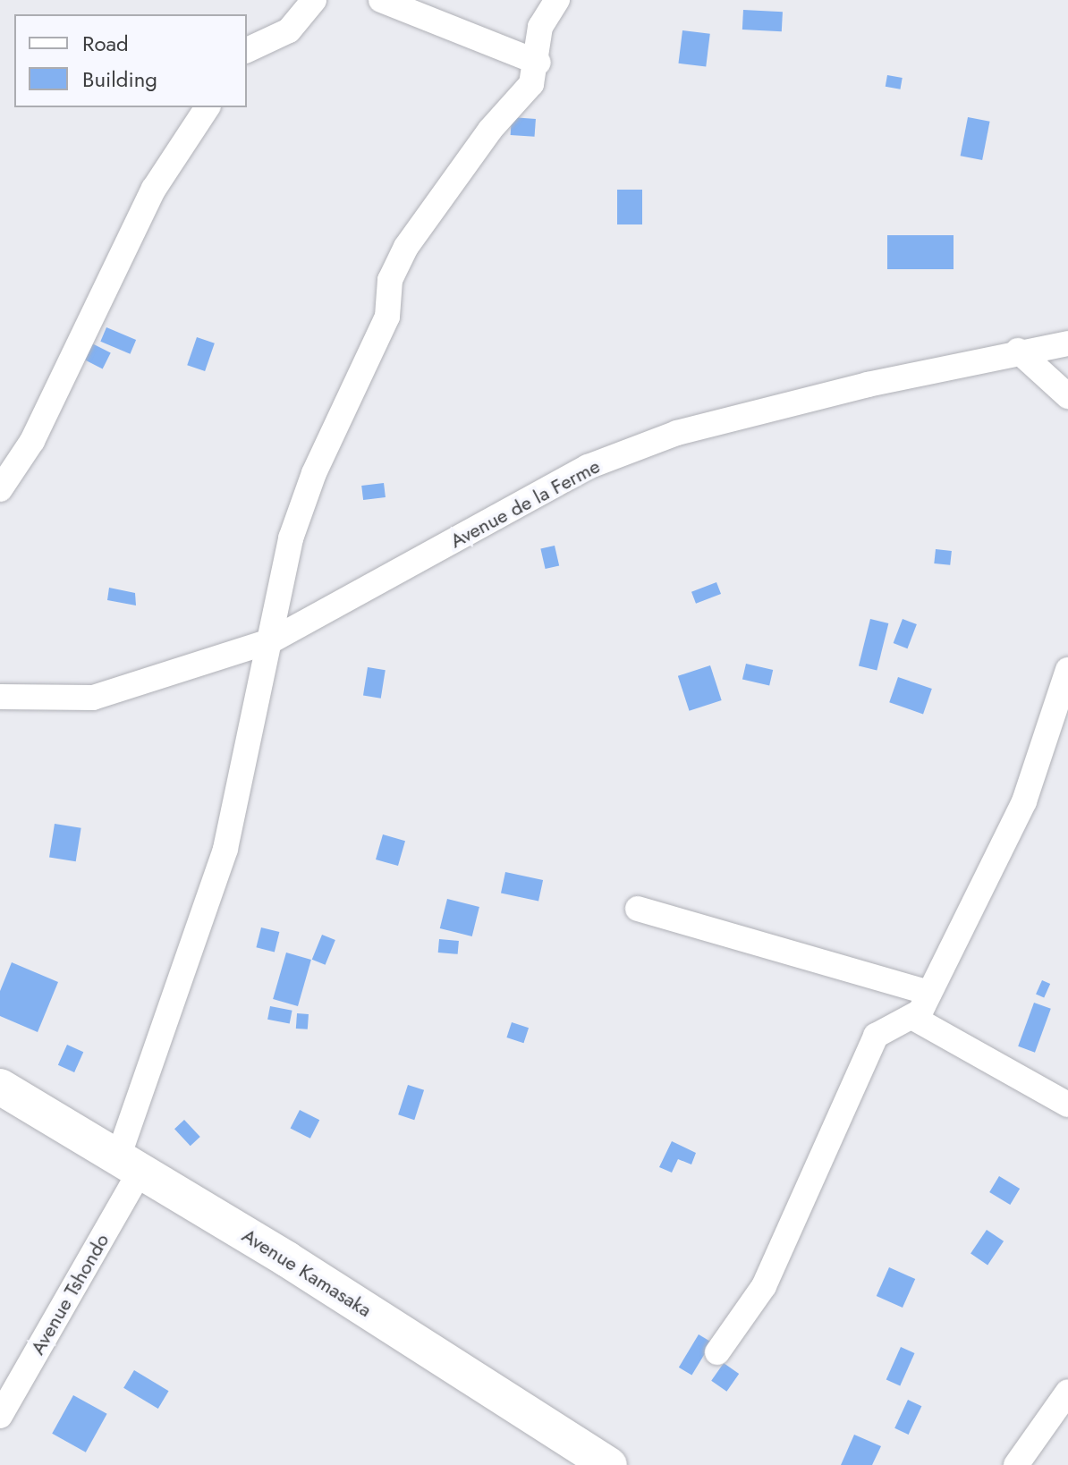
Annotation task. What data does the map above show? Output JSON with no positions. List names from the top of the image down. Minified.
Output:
{"streets":{"street":["Avenue de la Ferme","Avenue Kamasaka","Avenue Tshondo"]},"crossings":[["Avenue de la Ferme","Avenue Tshondo"],["Avenue Kamasaka","Avenue Tshondo"]],"legend":["Road","Building"]}
